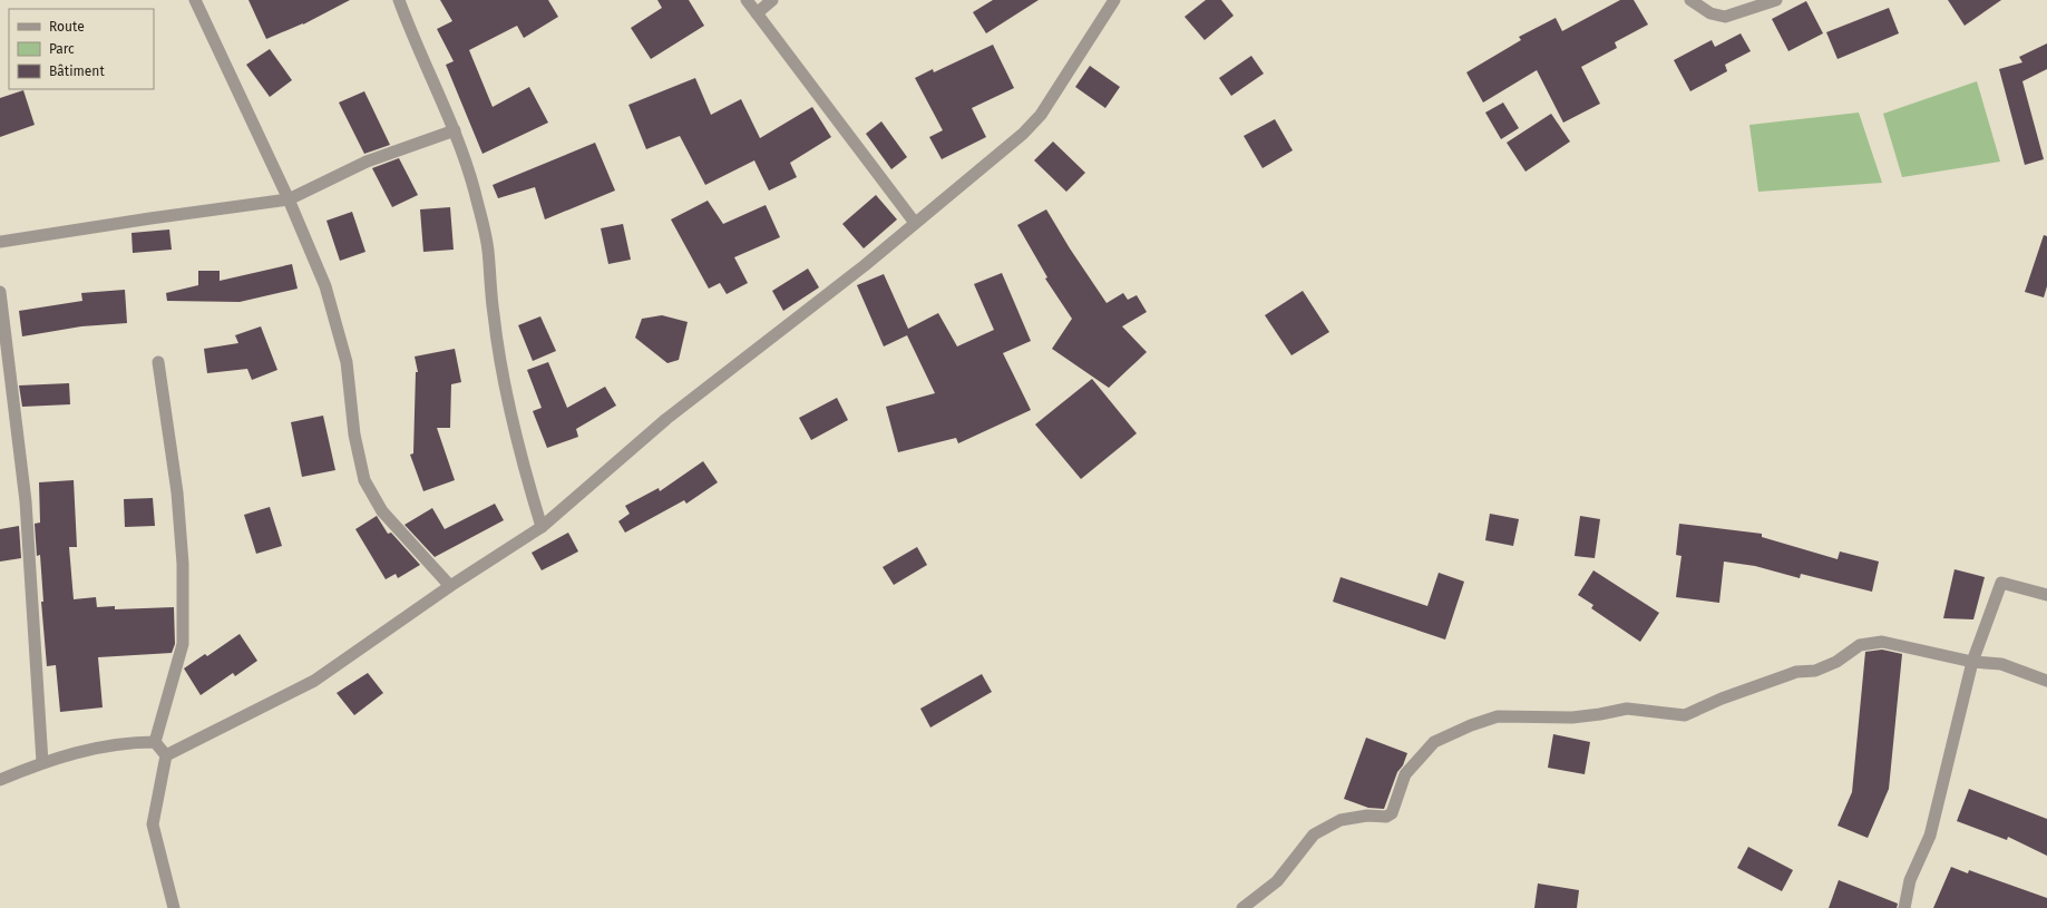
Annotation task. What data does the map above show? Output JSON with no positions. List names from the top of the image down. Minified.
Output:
{"legend":["Route","Parc","Bâtiment"]}
